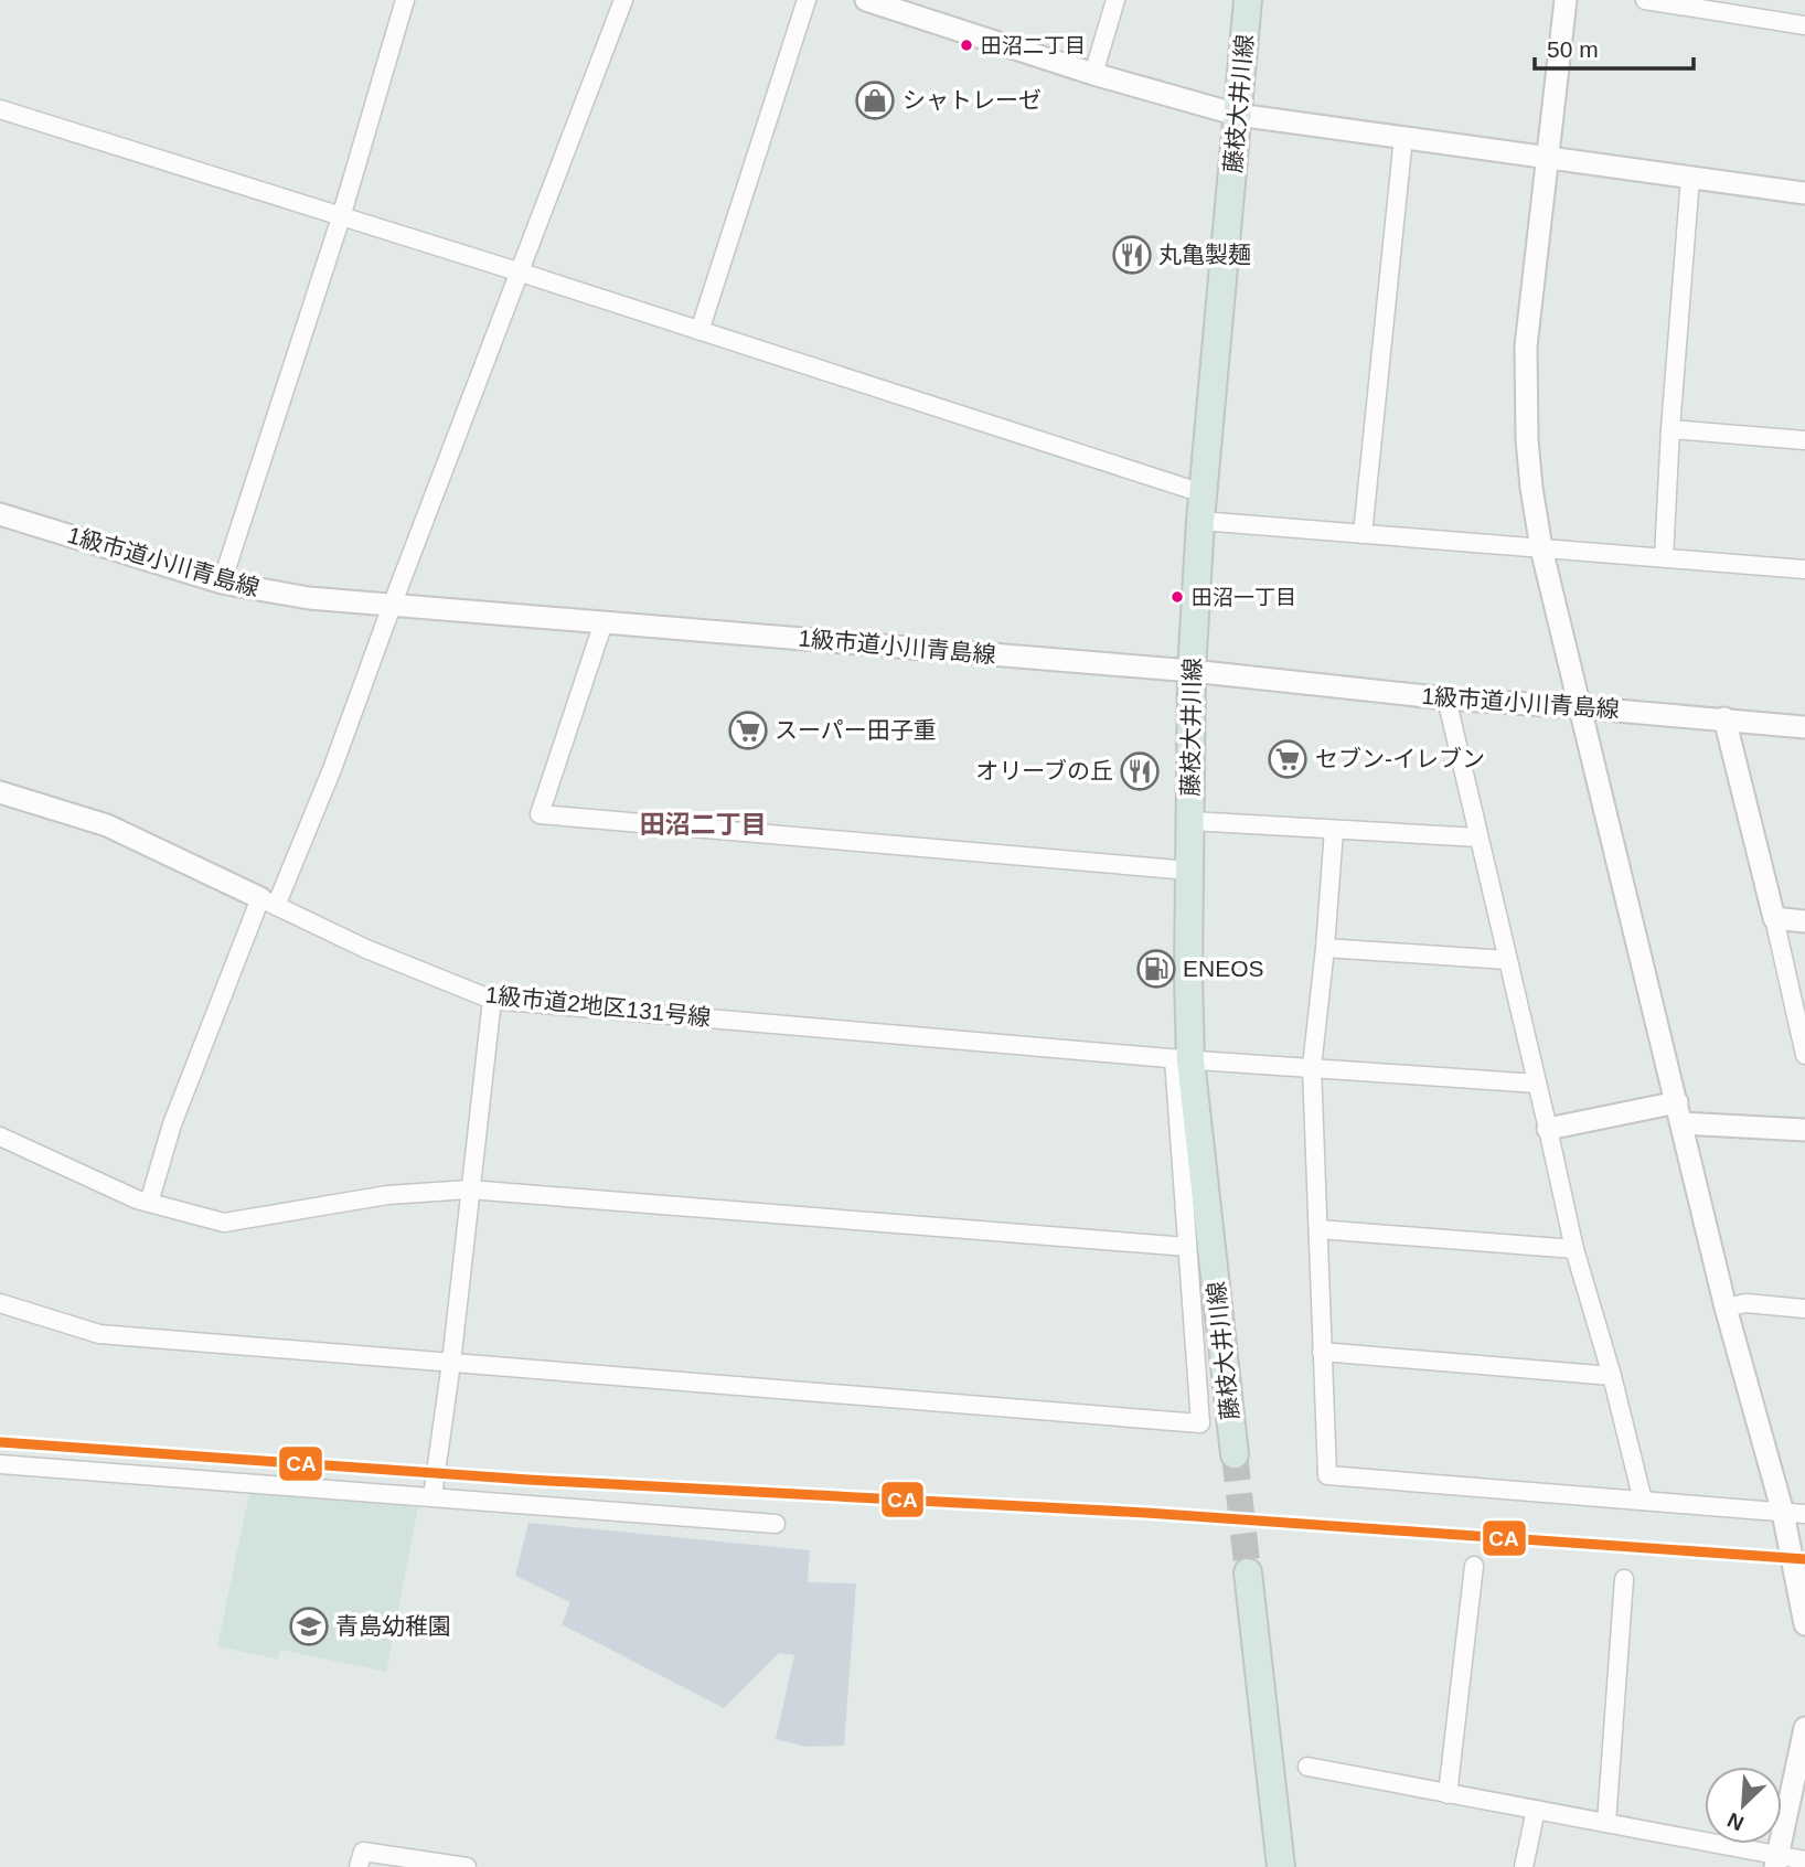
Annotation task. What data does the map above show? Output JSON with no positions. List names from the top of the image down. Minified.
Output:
{"streets":{"main road":["藤枝大井川線"],"street":["1級市道小川青島線","1級市道2地区131号線"]},"crossings":[["藤枝大井川線","1級市道小川青島線"],["藤枝大井川線","1級市道2地区131号線"]],"districts":["田沼二丁目"],"places":{"other":["田沼二丁目","田沼一丁目"],"shop":["シャトレーゼ"],"restaurant":["丸亀製麺","オリーブの丘"],"supermarket":["スーパー田子重","セブン-イレブン"],"fuel station":["ENEOS"],"school or university":["青島幼稚園"]},"lines":["transit line CA"],"scale_bar":"50 m","north":"bottom left"}
